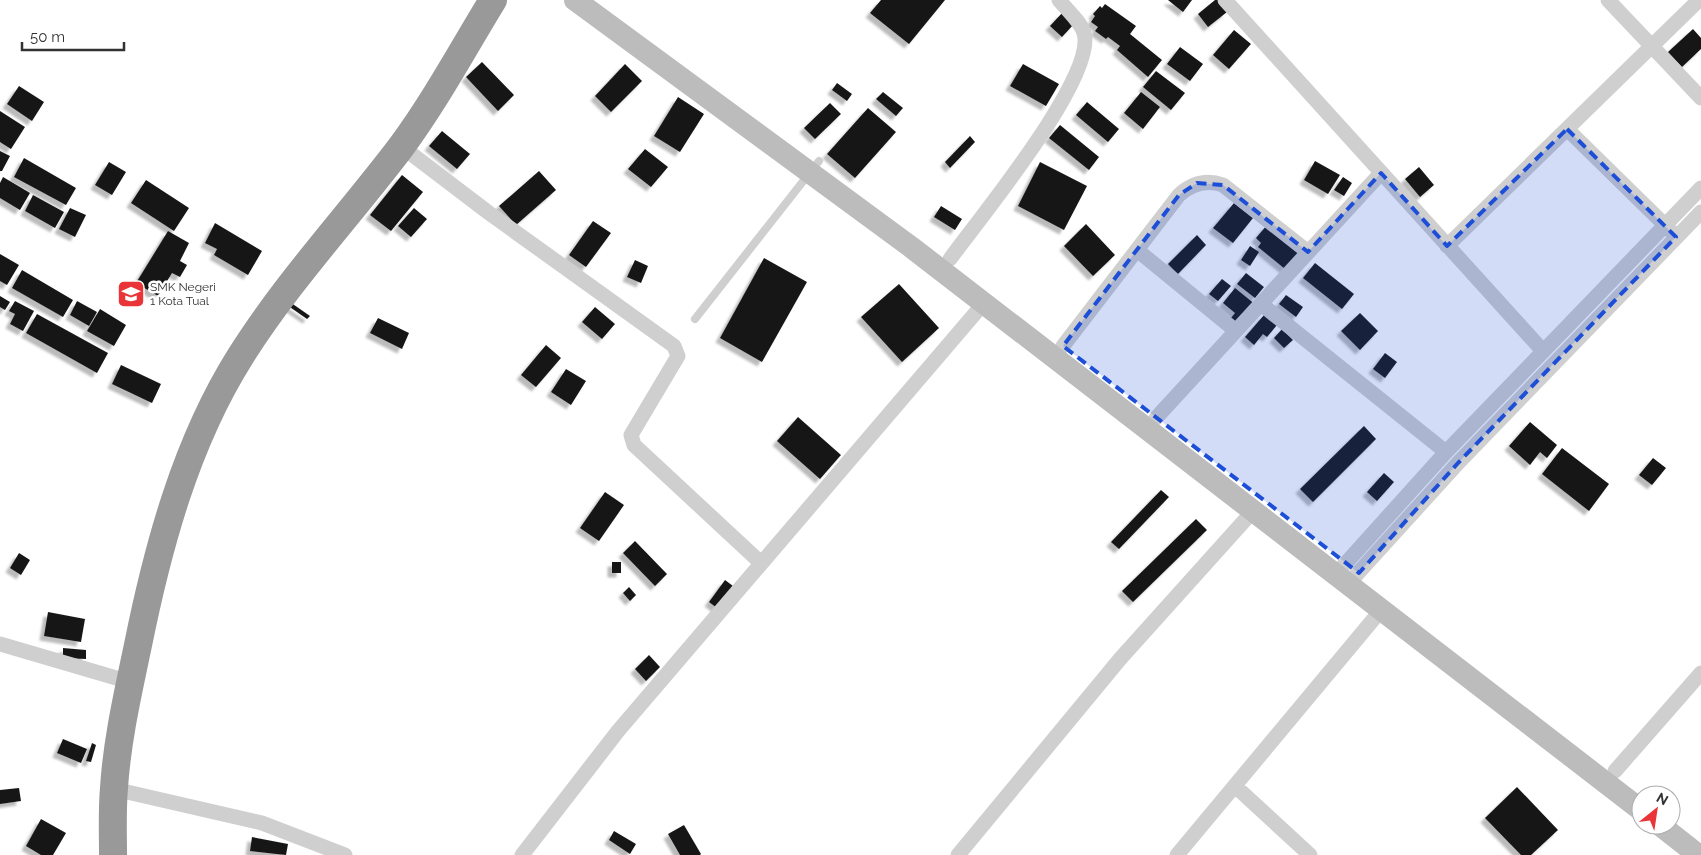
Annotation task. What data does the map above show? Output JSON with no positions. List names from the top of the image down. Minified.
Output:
{"places":{"school or university":["SMK Negeri 1 Kota Tual"]},"scale_bar":"50 m","north":"top right"}
